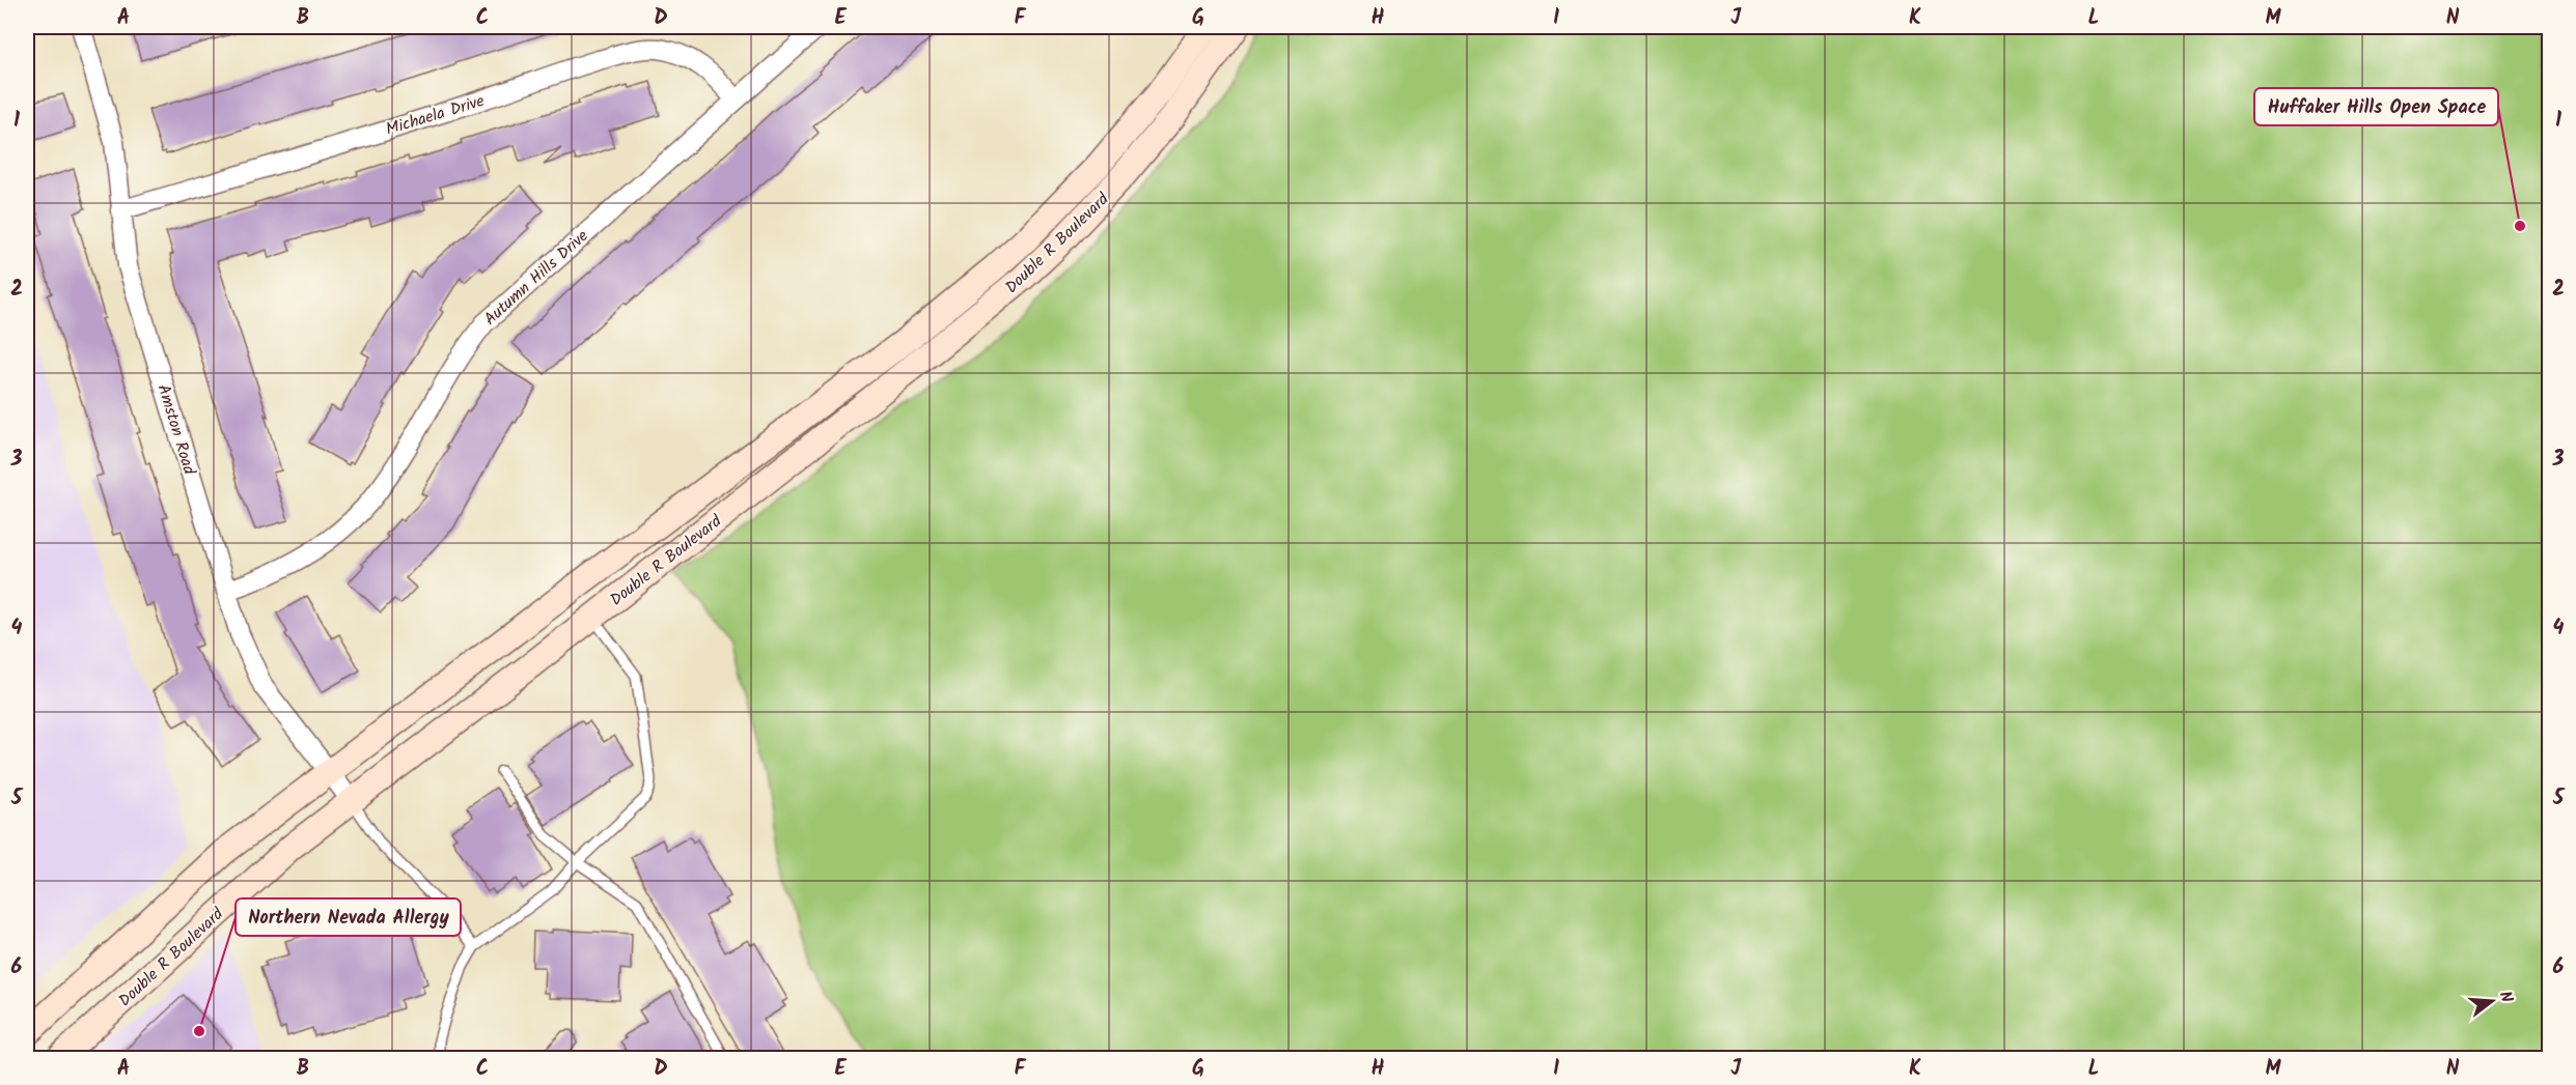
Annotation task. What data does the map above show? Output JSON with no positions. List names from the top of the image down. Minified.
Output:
{"streets":{"main road":["Double R Boulevard"],"street":["Michaela Drive","Autumn Hills Drive","Amston Road"]},"crossings":[["Michaela Drive","Autumn Hills Drive"],["Michaela Drive","Amston Road"],["Double R Boulevard","Amston Road"],["Autumn Hills Drive","Amston Road"]],"places":["Huffaker Hills Open Space","Northern Nevada Allergy"],"north":"right","grid":{"columns":["A","B","C","D","E","F","G","H","I","J","K","L","M","N"],"rows":["1","2","3","4","5","6"]}}
